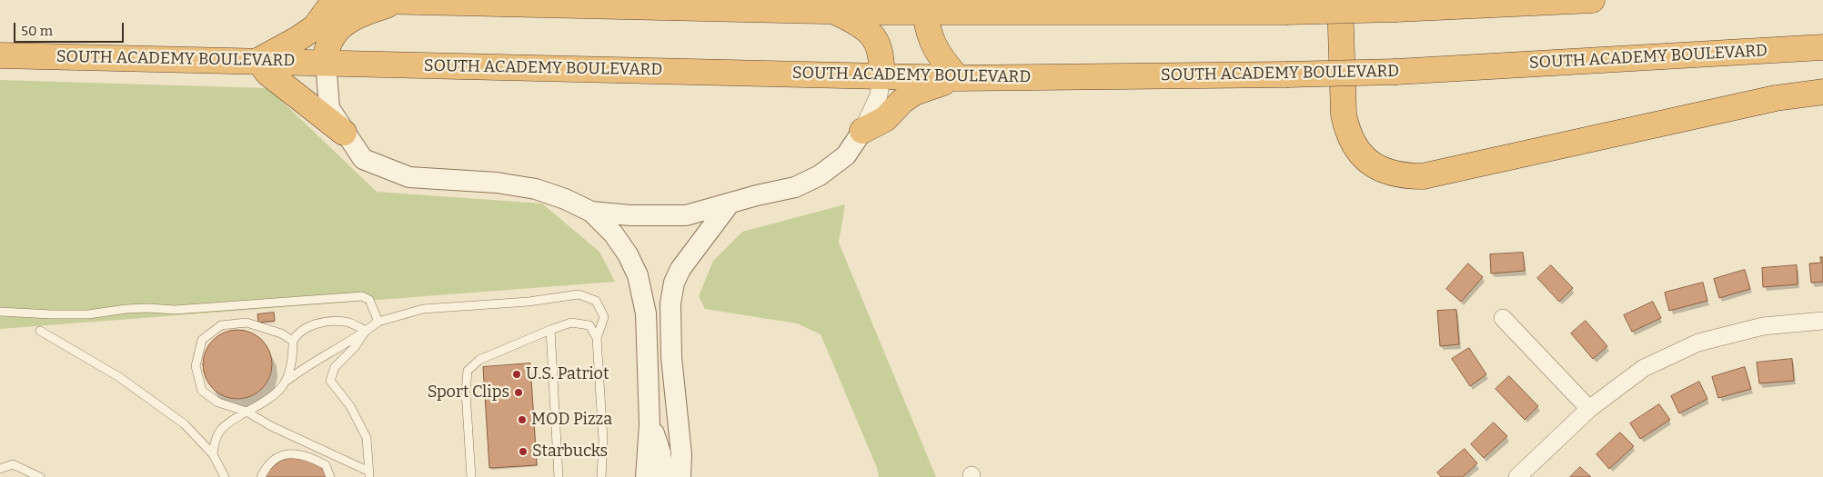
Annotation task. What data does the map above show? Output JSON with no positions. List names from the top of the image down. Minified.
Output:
{"streets":{"highway":["SOUTH ACADEMY BOULEVARD"]},"places":["U.S. Patriot","Sport Clips","MOD Pizza","Starbucks"],"scale_bar":"50 m"}
